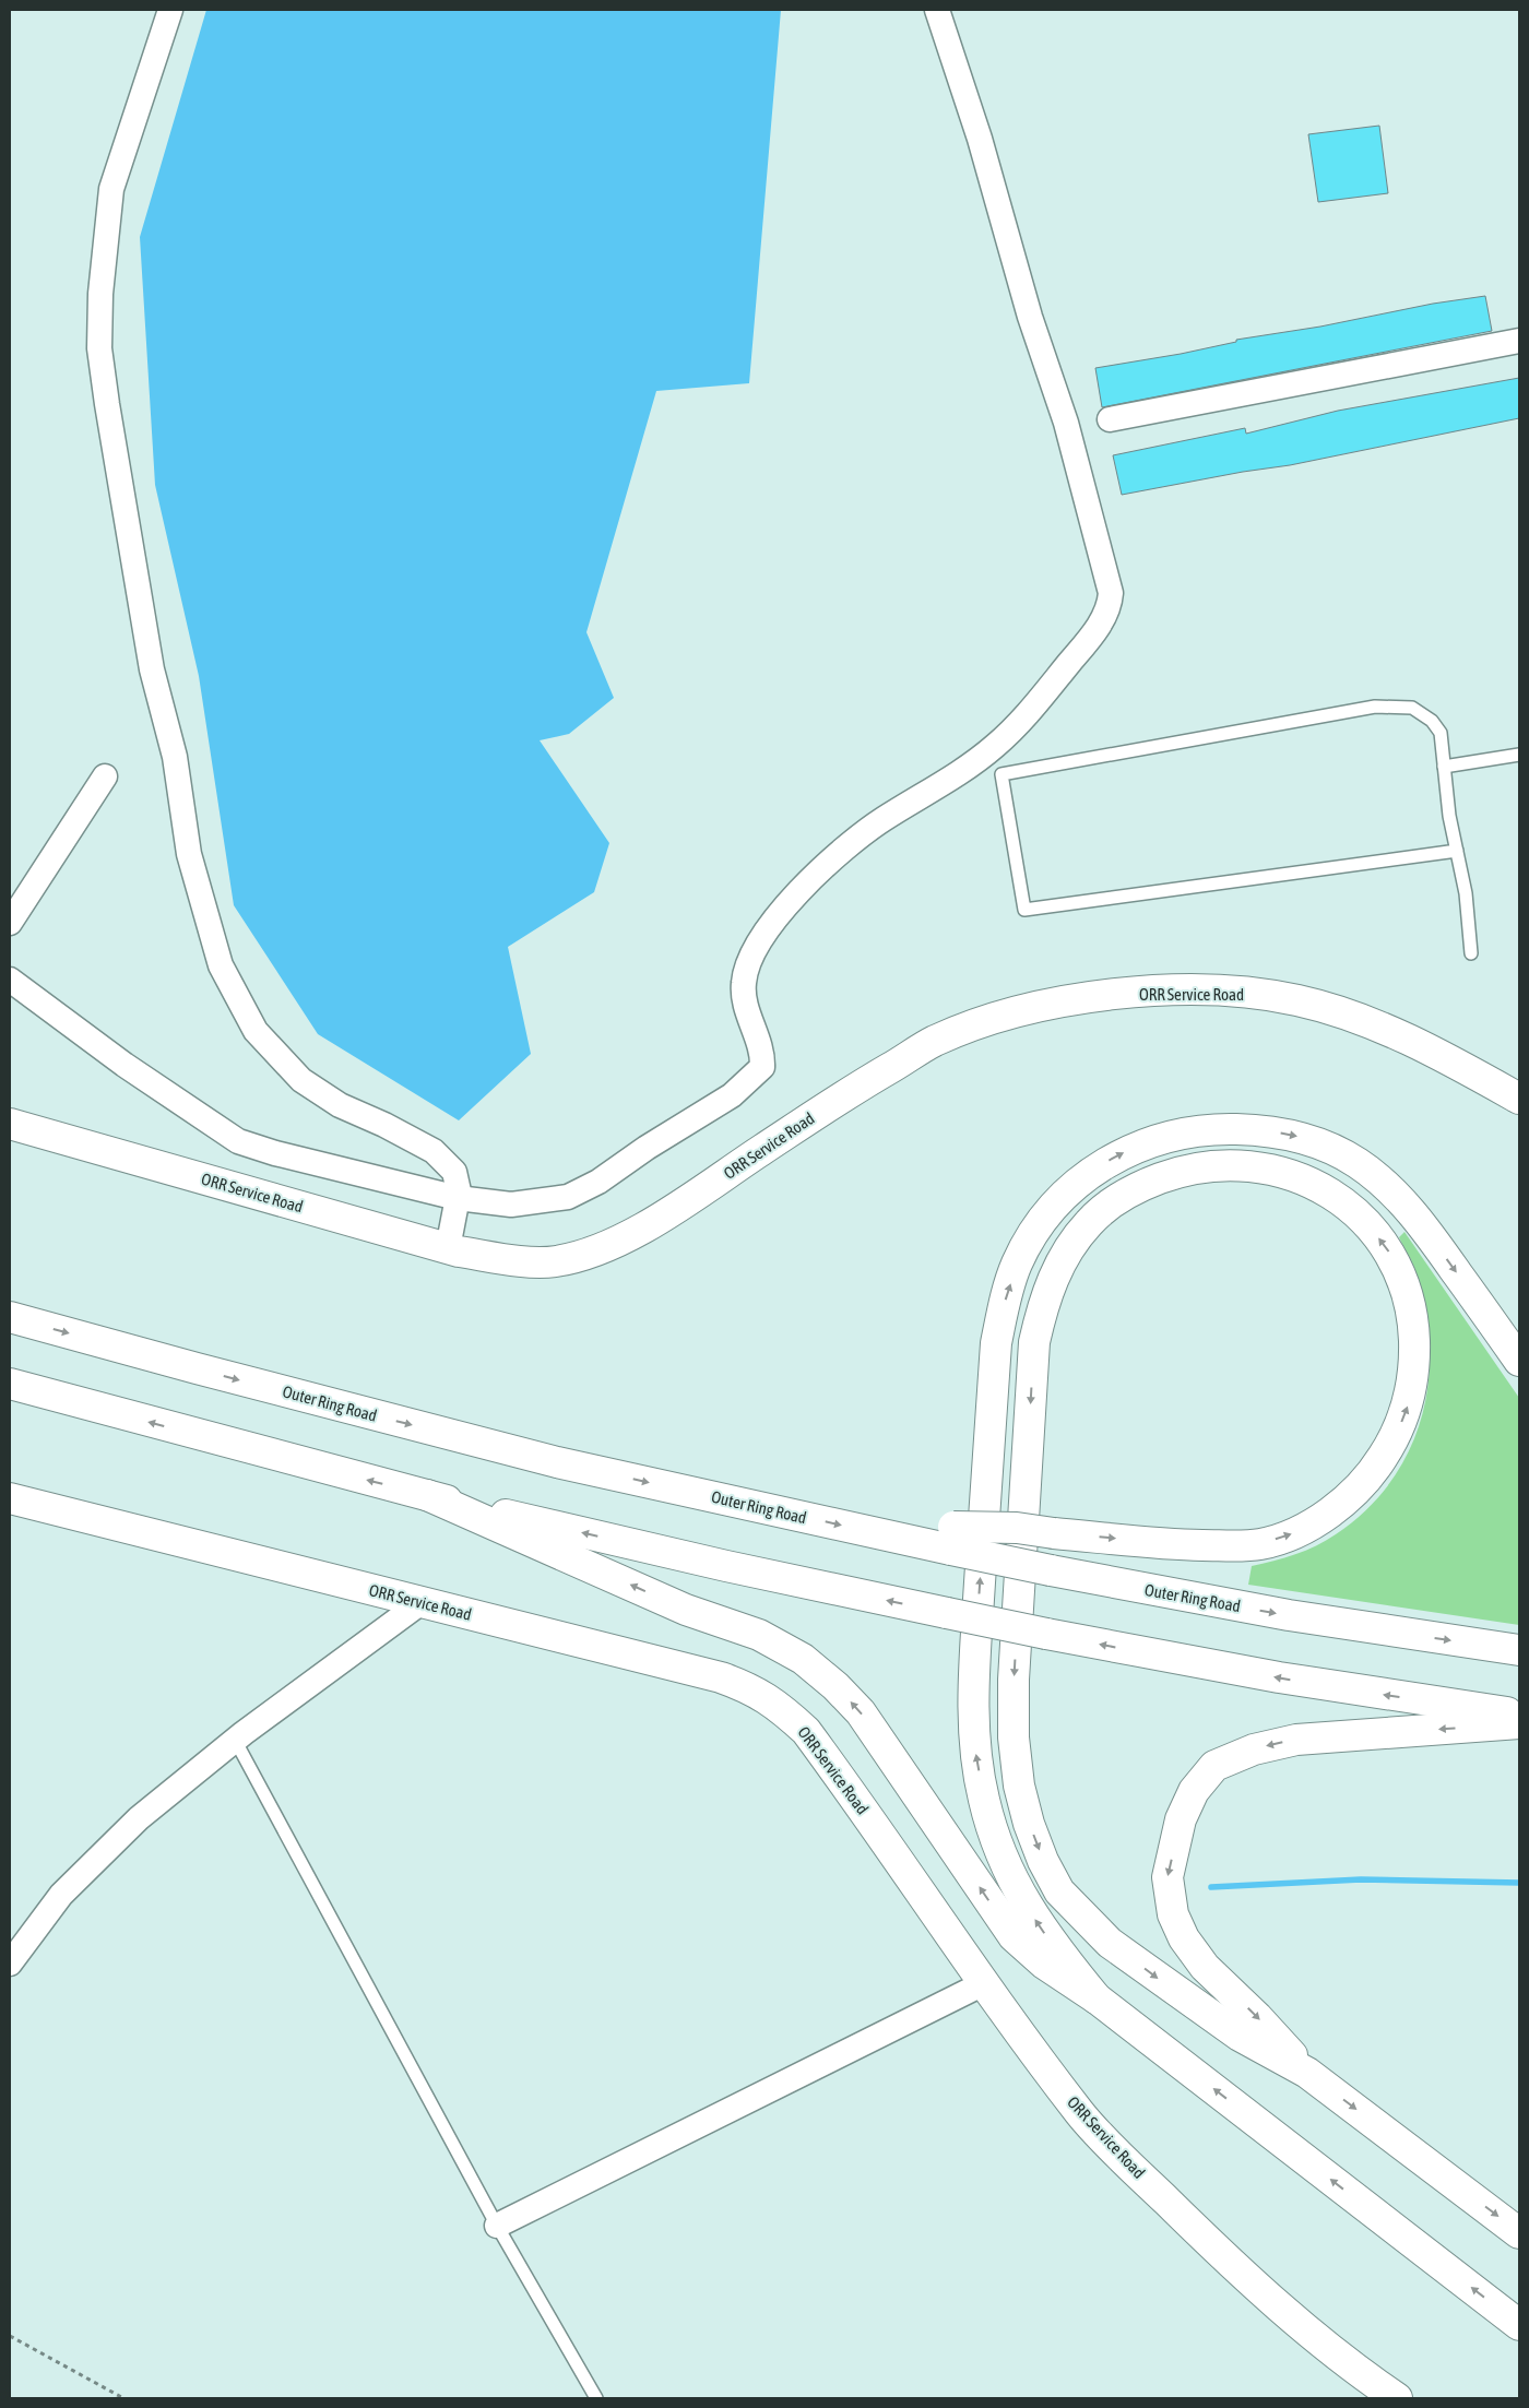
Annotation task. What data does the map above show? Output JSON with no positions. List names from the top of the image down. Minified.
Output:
{"streets":{"main road":["ORR Service Road","Outer Ring Road"]}}
